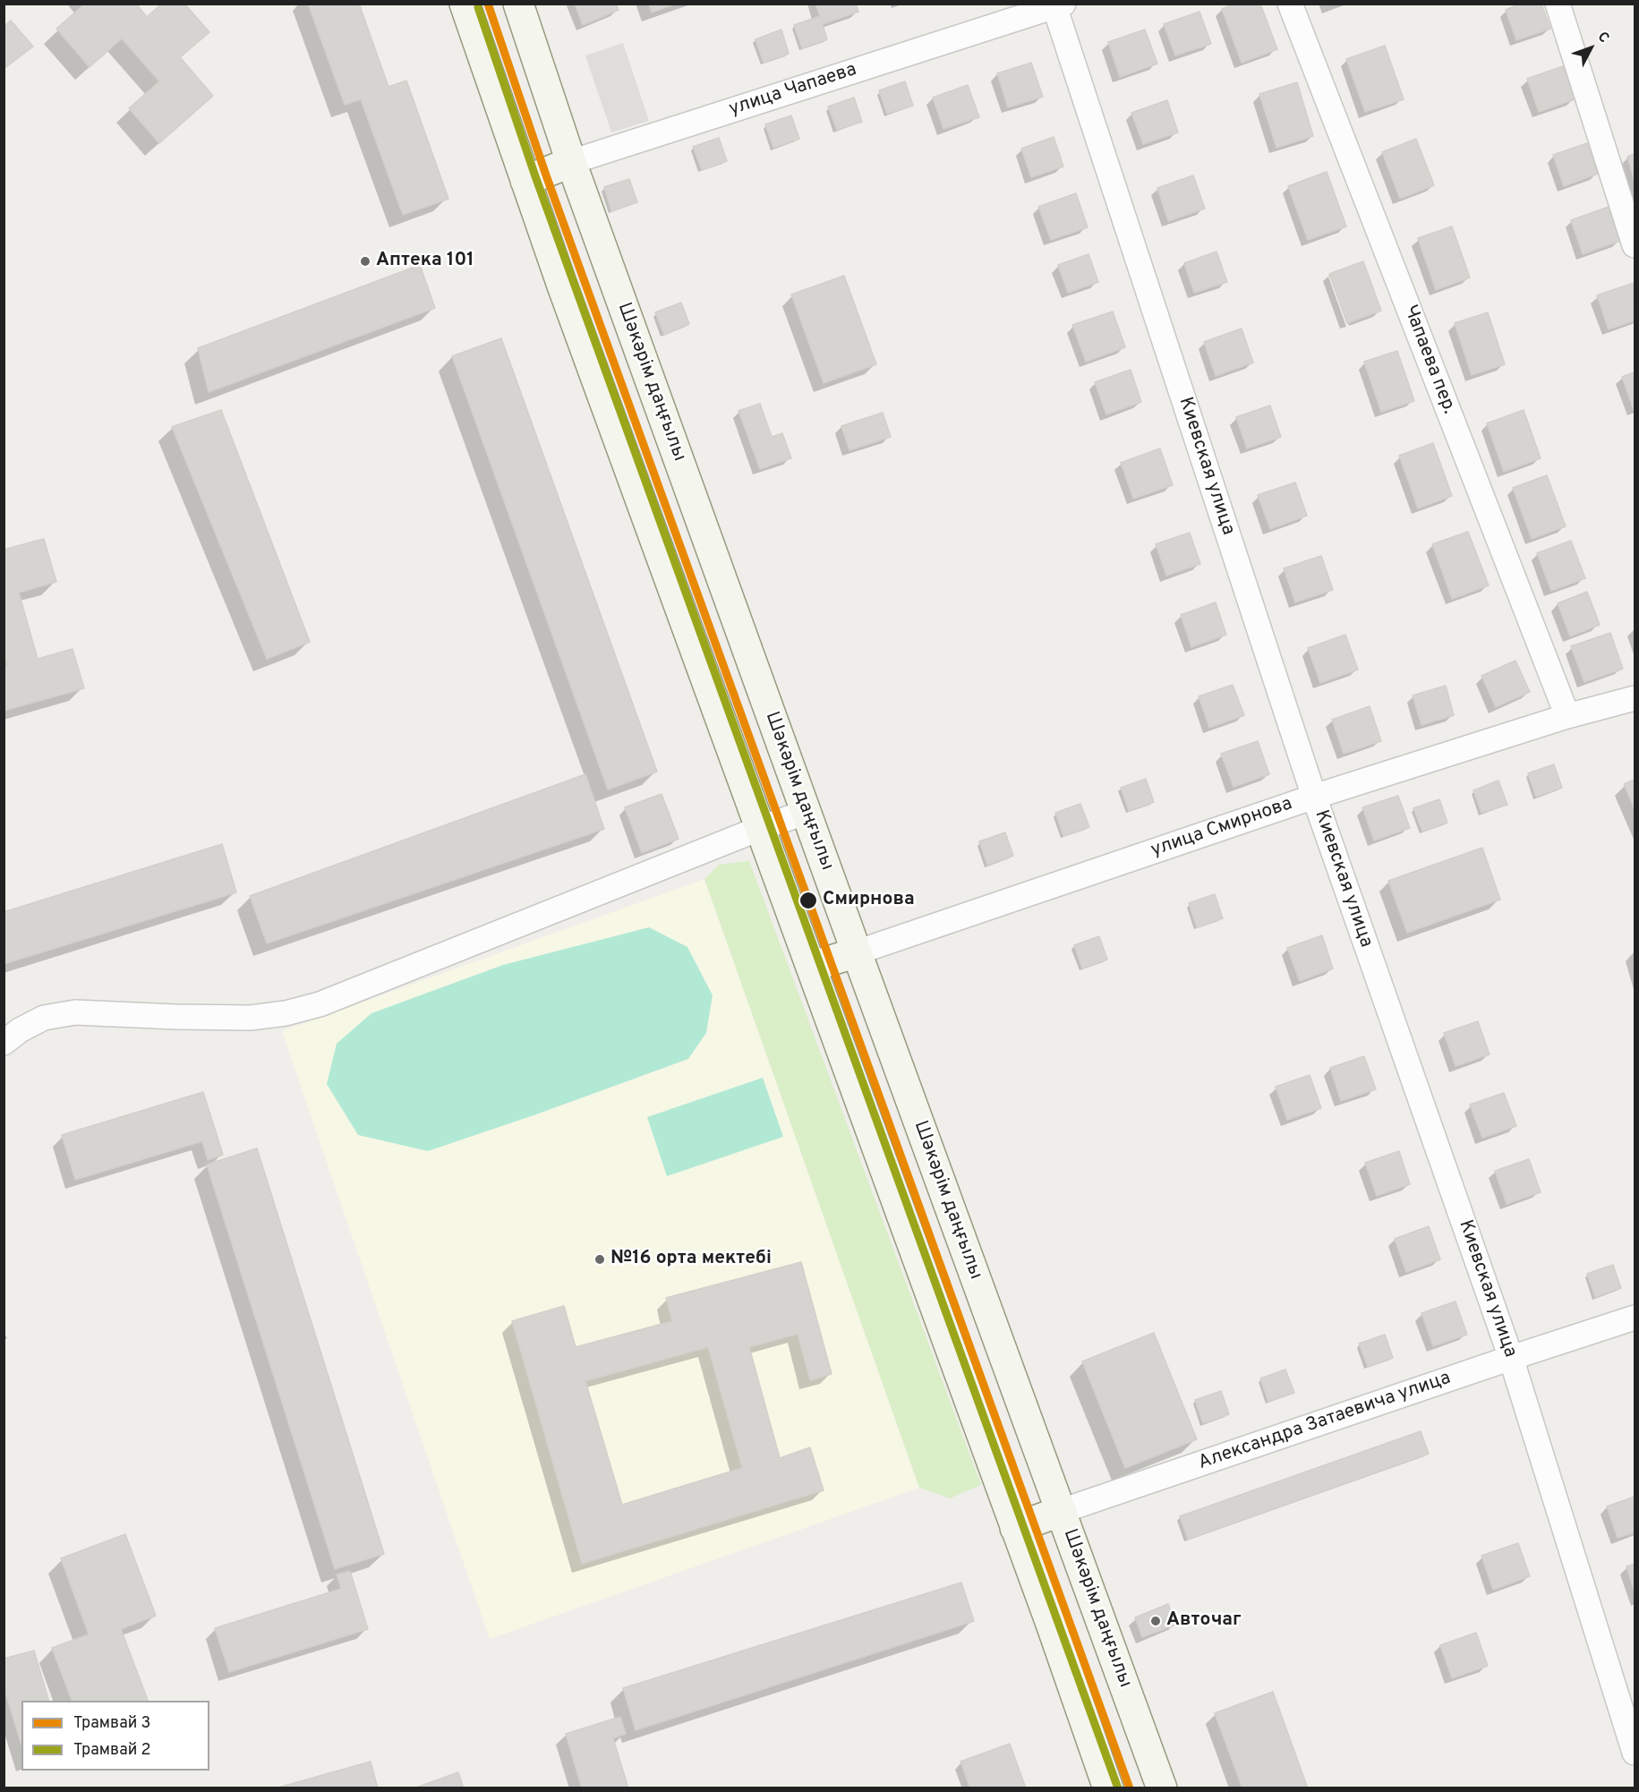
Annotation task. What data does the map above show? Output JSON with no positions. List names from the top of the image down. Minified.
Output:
{"streets":{"main road":["улица Чапаева","Шәкәрім даңғылы","улица Смирнова","Александра Затаевича улица"],"street":["Чапаева пер.","Киевская улица"]},"crossings":[["улица Чапаева","Шәкәрім даңғылы"],["улица Чапаева","Киевская улица"],["Чапаева пер.","улица Смирнова"],["Шәкәрім даңғылы","улица Смирнова"],["Шәкәрім даңғылы","Александра Затаевича улица"],["Киевская улица","улица Смирнова"],["Киевская улица","Александра Затаевича улица"]],"places":["Аптека 101","Смирнова","№16 орта мектебі","Авточаг"],"lines":["tram line 3","tram line 2"],"legend":["Трамвай 3","Трамвай 2"],"north":"top right"}
